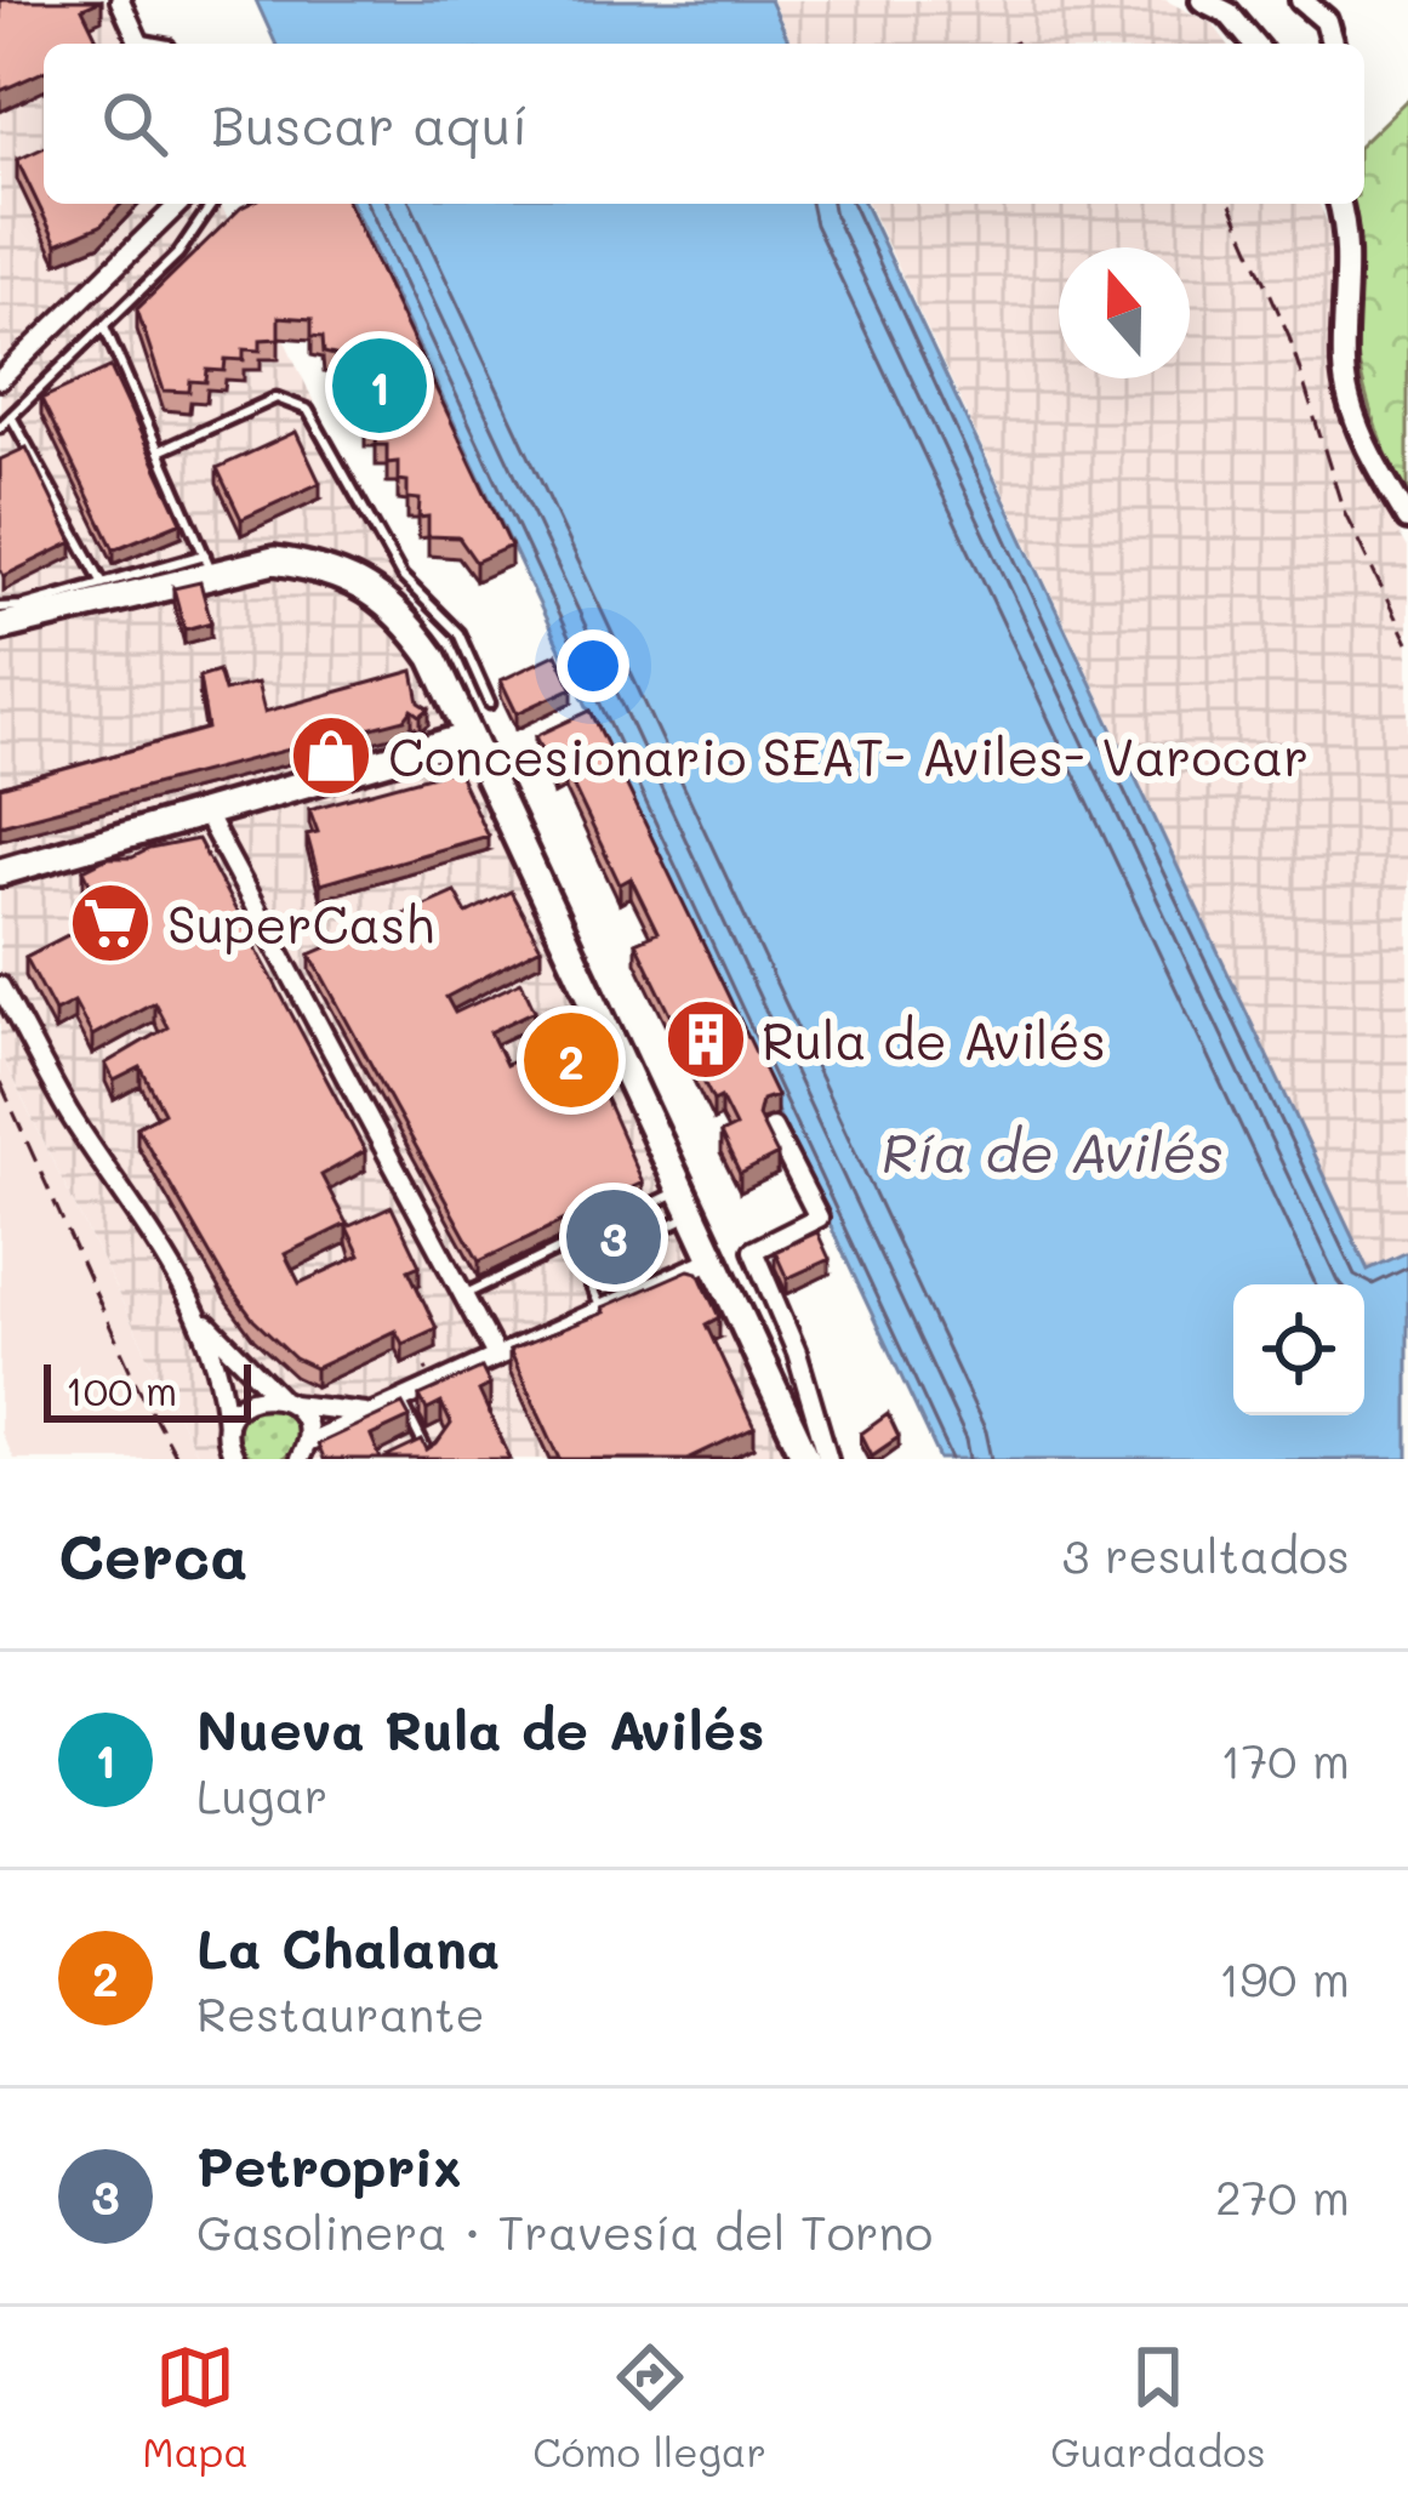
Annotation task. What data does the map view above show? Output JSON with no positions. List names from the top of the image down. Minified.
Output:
{"water":["Ría de Avilés"],"places":{"shop":["Concesionario SEAT- Aviles- Varocar"],"supermarket":["SuperCash"],"building":["Rula de Avilés"]},"scale_bar":"100 m","north":"top","page":{"search":"Buscar aquí","pins":["1","2","3"],"scale":"100 m","heading":["Cerca","3 resultados"],"list":[{"mark":"1","name":"Nueva Rula de Avilés","note":"Lugar","value":"170 m"},{"mark":"2","name":"La Chalana","note":"Restaurante","value":"190 m"},{"mark":"3","name":"Petroprix","note":"Gasolinera · Travesía del Torno","value":"270 m"}],"nav":["Mapa","Cómo llegar","Guardados"]}}
